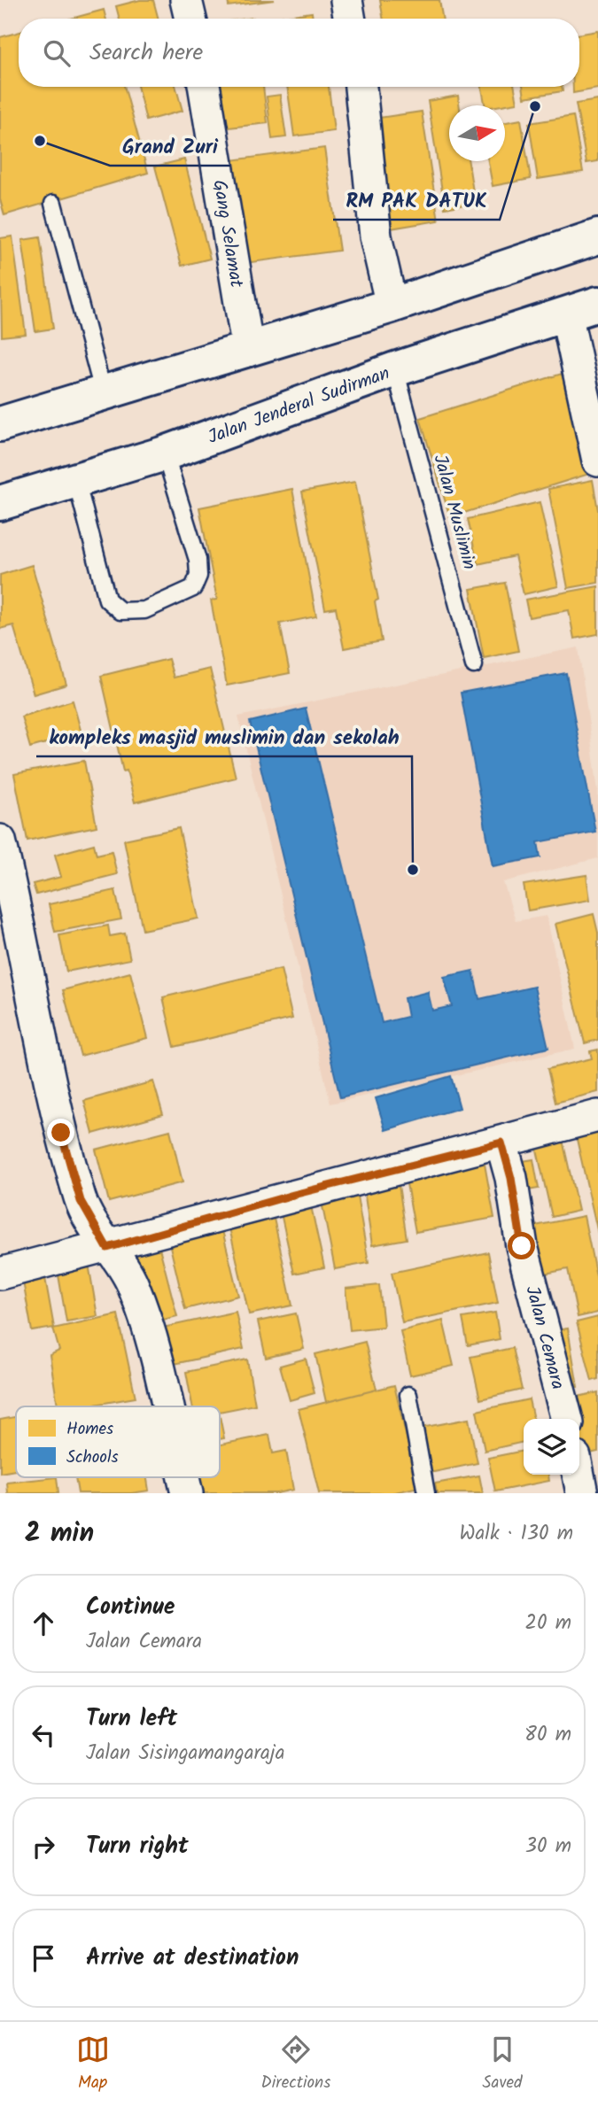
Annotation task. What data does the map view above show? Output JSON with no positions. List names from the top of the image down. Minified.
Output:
{"streets":{"main road":["Jalan Jenderal Sudirman"],"street":["Gang Selamat","Jalan Cemara"],"lane":["Jalan Muslimin"]},"crossings":[["Jalan Jenderal Sudirman","Jalan Muslimin"]],"places":["RM PAK DATUK","Grand Zuri","kompleks masjid muslimin dan sekolah"],"legend":["Homes","Schools"],"north":"right","page":{"search":"Search here","heading":["2 min","Walk · 130 m"],"list":[["Continue","Jalan Cemara","20 m"],["Turn left","Jalan Sisingamangaraja","80 m"],["Turn right","30 m"],"Arrive at destination"],"nav":["Map","Directions","Saved"]}}
